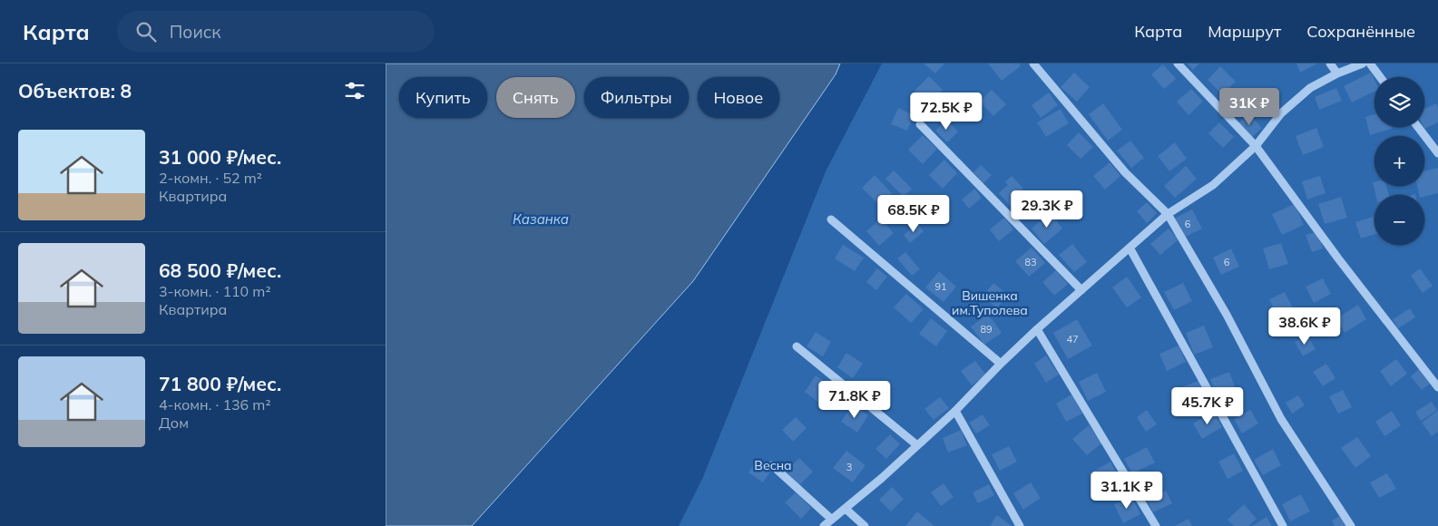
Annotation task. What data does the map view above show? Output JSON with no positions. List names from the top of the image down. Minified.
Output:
{"water":["Казанка"],"parks":["Вишенка им.Туполева","Весна"],"house_numbers":["6","83","6","91","89","47","3"],"page":{"header":"Карта","search":"Поиск","nav":["Карта","Маршрут","Сохранённые"],"heading":"Объектов: 8","map_buttons":["+","−"],"chip":["Купить","Снять","Фильтры","Новое"],"price":["31K ₽","72.5K ₽","29.3K ₽","68.5K ₽","38.6K ₽","71.8K ₽","45.7K ₽","31.1K ₽"],"list":[{"name":"31 000 ₽/мес.","note":"2-комн. · 52 m² · Квартира"},{"name":"68 500 ₽/мес.","note":"3-комн. · 110 m² · Квартира"},{"name":"71 800 ₽/мес.","note":"4-комн. · 136 m² · Дом"}]}}
